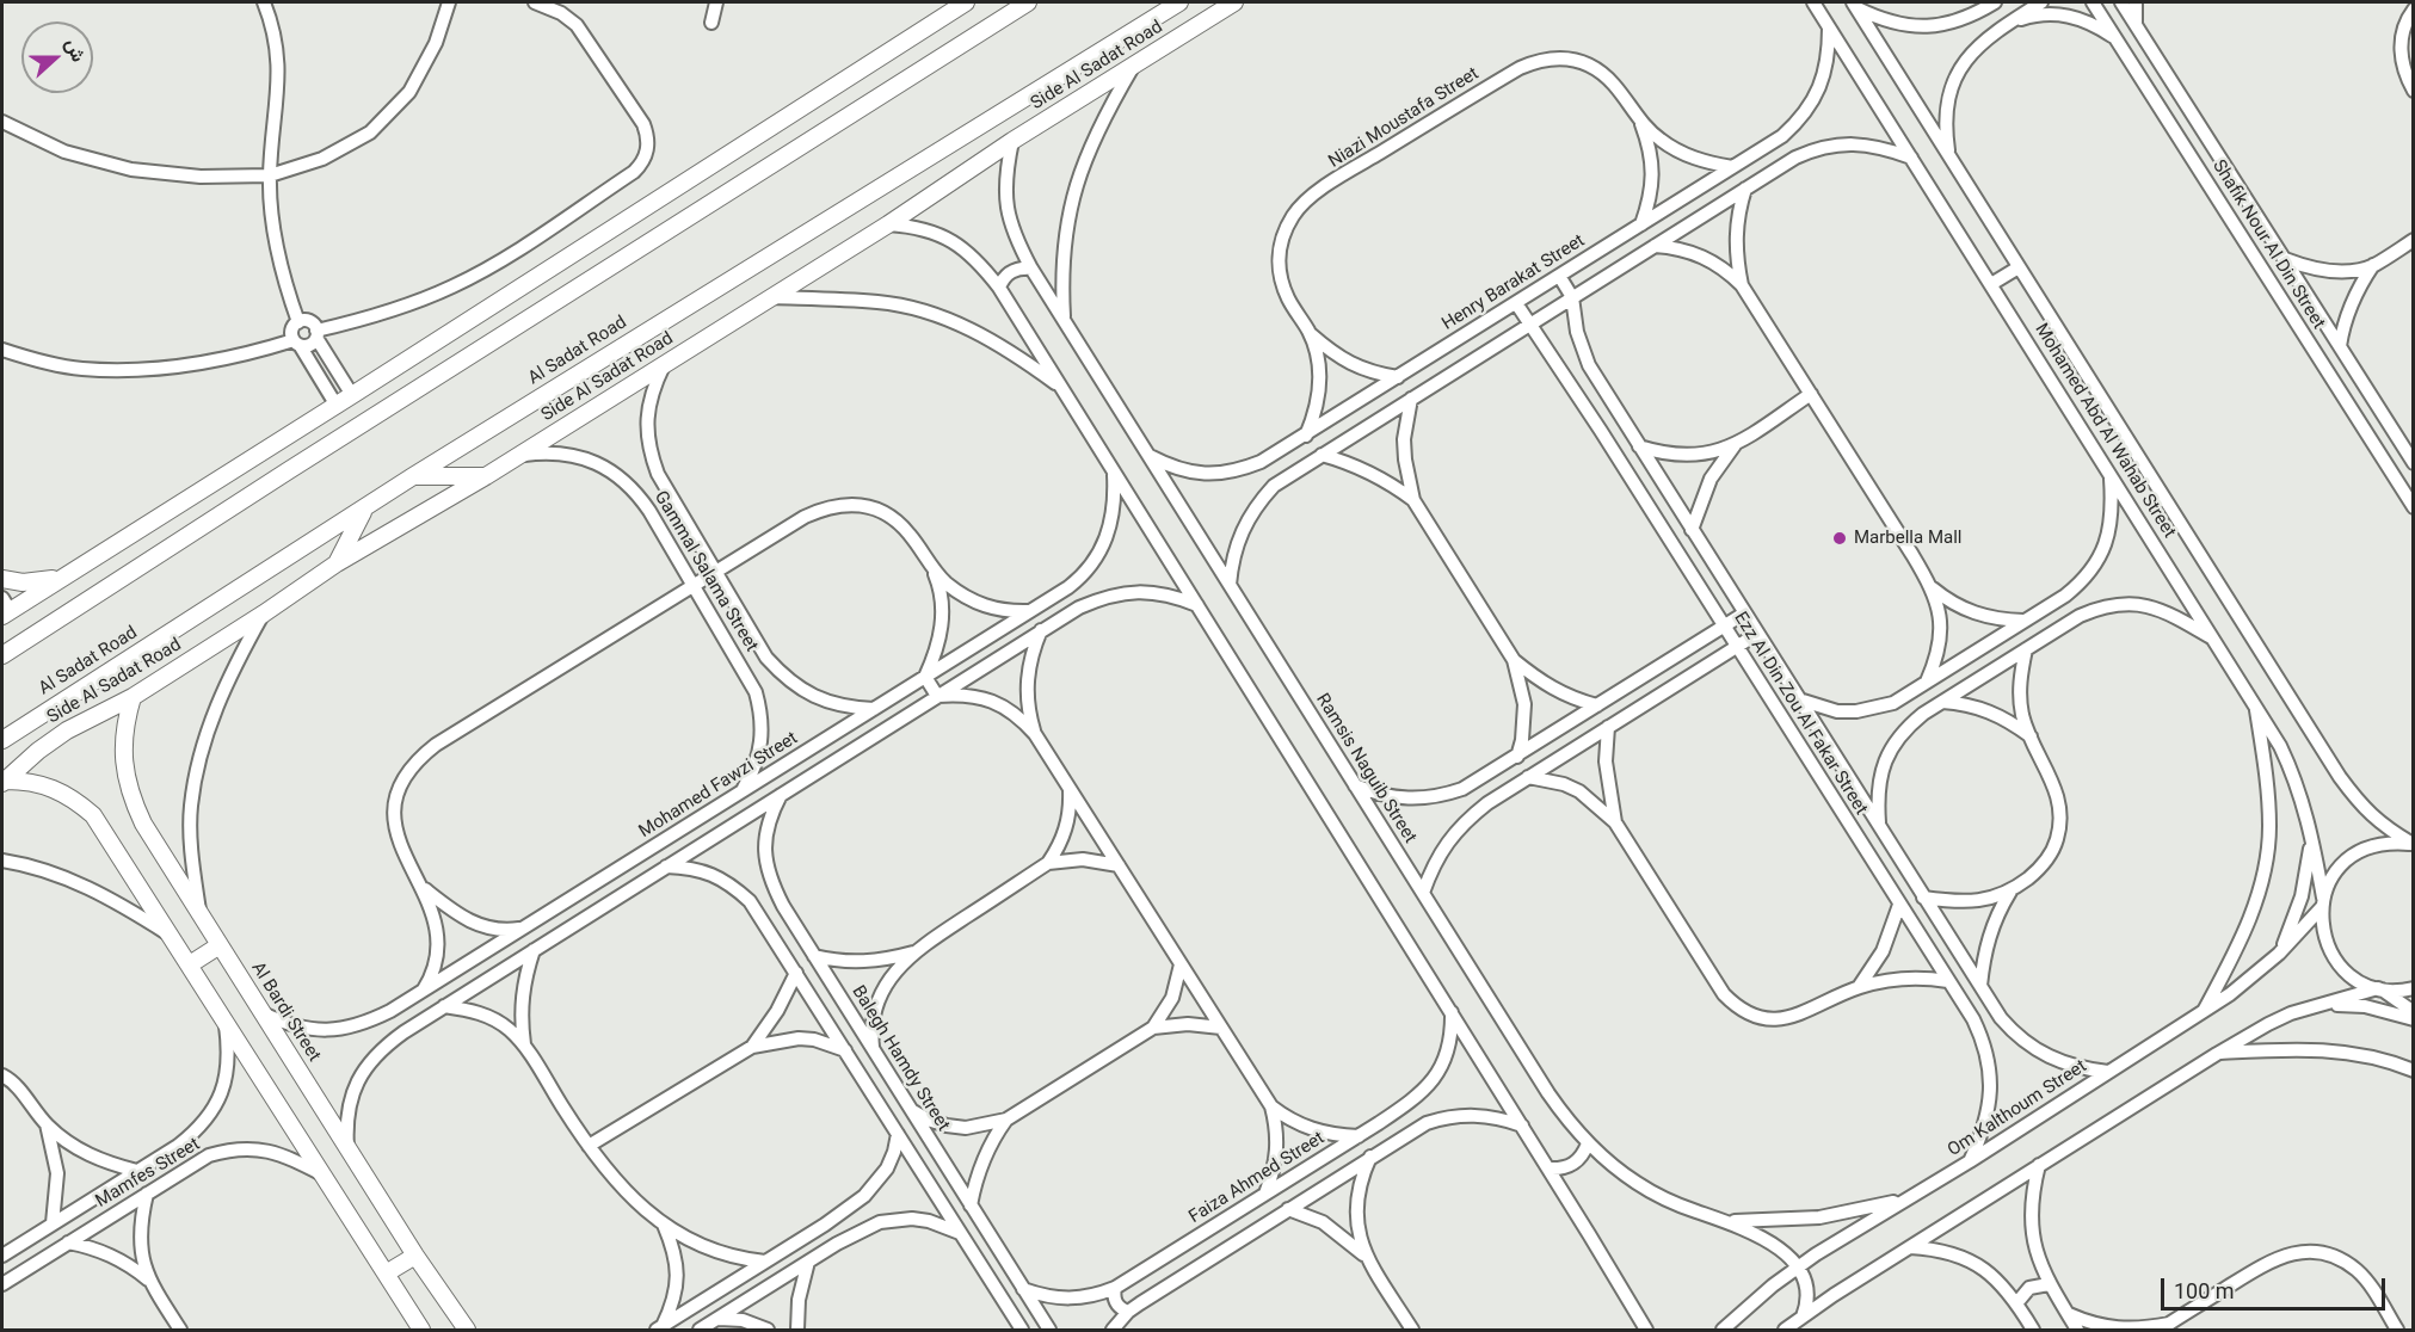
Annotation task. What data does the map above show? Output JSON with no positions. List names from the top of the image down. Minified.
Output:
{"streets":{"street":["Side Al Sadat Road","Niazi Moustafa Street","Shafik Nour Al Din Street","Henry Barakat Street","Al Sadat Road","Mohamed Abd Al Wahab Street","Gammal Salama Street","Ezz Al Din Zou Al Fakar Street","Ramsis Naguib Street","Mohamed Fawzi Street","Al Bardi Street","Balegh Hamdy Street","Om Kalthoum Street","Mamfes Street","Faiza Ahmed Street"]},"crossings":[["Side Al Sadat Road","Gammal Salama Street"],["Side Al Sadat Road","Ramsis Naguib Street"],["Side Al Sadat Road","Al Bardi Street"],["Niazi Moustafa Street","Henry Barakat Street"],["Henry Barakat Street","Mohamed Abd Al Wahab Street"],["Henry Barakat Street","Ezz Al Din Zou Al Fakar Street"],["Henry Barakat Street","Ramsis Naguib Street"],["Mohamed Abd Al Wahab Street","Om Kalthoum Street"],["Gammal Salama Street","Mohamed Fawzi Street"],["Ezz Al Din Zou Al Fakar Street","Om Kalthoum Street"],["Ramsis Naguib Street","Om Kalthoum Street"],["Mohamed Fawzi Street","Al Bardi Street"],["Balegh Hamdy Street","Faiza Ahmed Street"]],"places":["Marbella Mall"],"scale_bar":"100 m","north":"right"}
